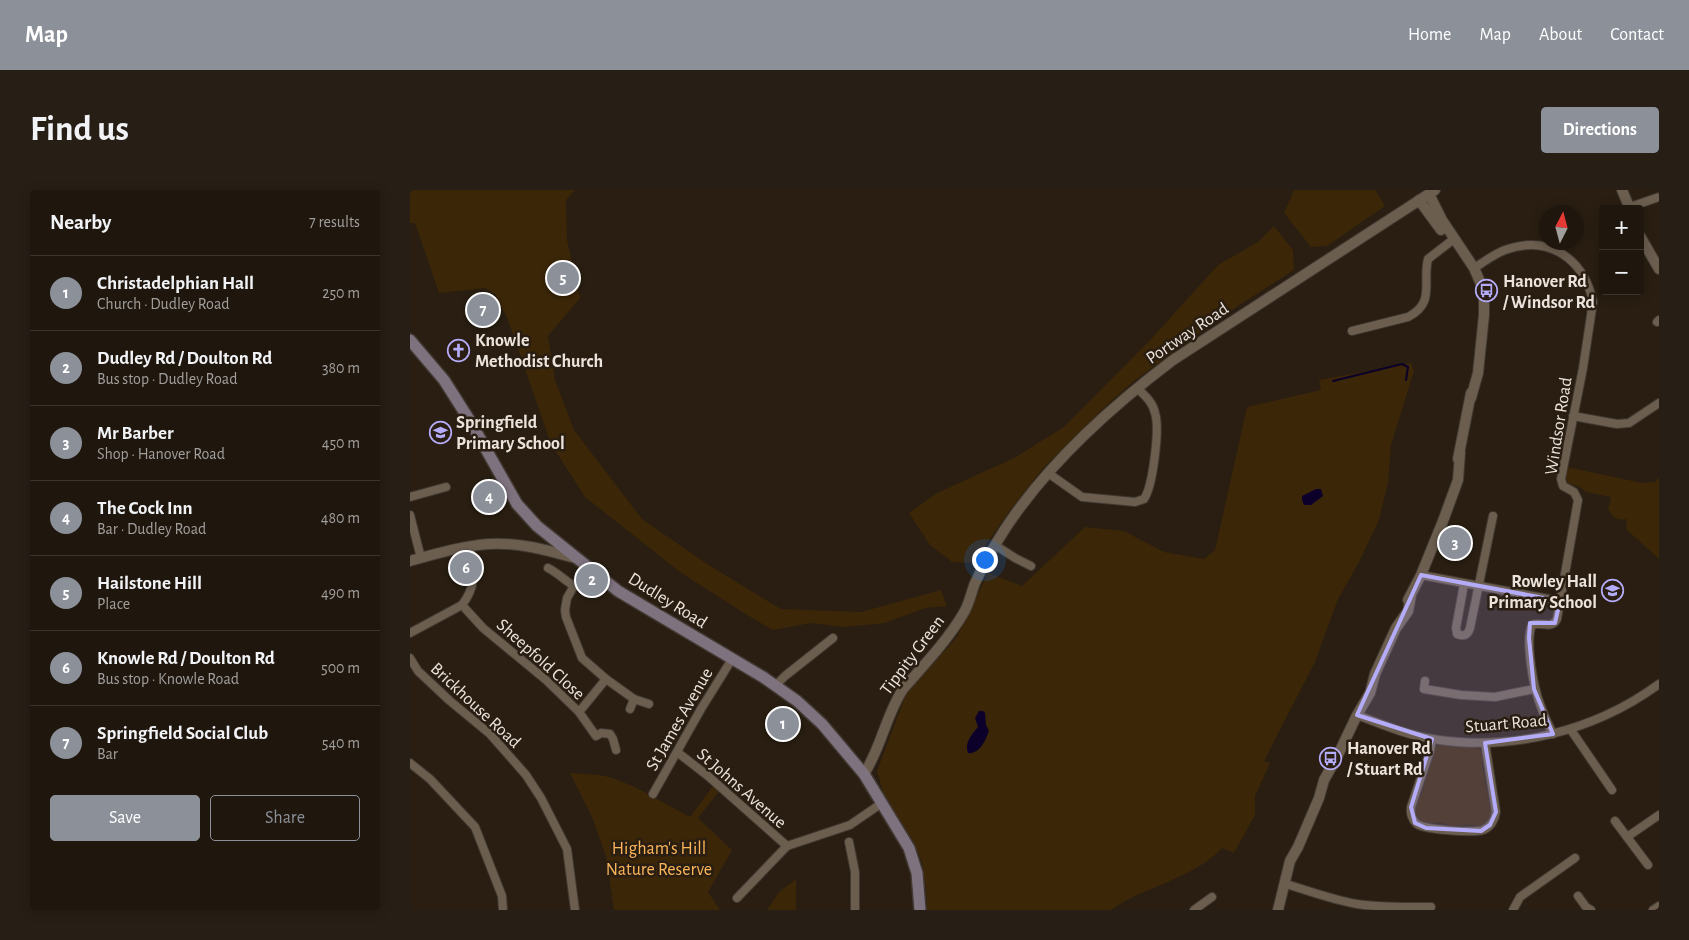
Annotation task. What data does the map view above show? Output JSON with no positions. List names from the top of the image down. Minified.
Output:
{"streets":{"main road":["Dudley Road"],"street":["Portway Road","Windsor Road","Tippity Green","Sheepfold Close","Brickhouse Road","St James Avenue","Stuart Road","St Johns Avenue"]},"crossings":[["Portway Road","Tippity Green"],["Windsor Road","Stuart Road"],["Dudley Road","Tippity Green"],["Dudley Road","St James Avenue"],["St James Avenue","St Johns Avenue"]],"parks":["Higham's Hill Nature Reserve"],"places":{"bus stop":["Hanover Rd / Windsor Rd","Hanover Rd / Stuart Rd"],"church":["Knowle Methodist Church"],"school or university":["Springfield Primary School","Rowley Hall Primary School"]},"north":"top","page":{"header":"Map","nav":["Home","Map","About","Contact"],"buttons":["Directions",["Save","Share"]],"title":"Find us","heading":["Nearby","7 results"],"map_buttons":["+","−"],"list":[{"mark":"1","name":"Christadelphian Hall","note":"Church · Dudley Road","value":"250 m"},{"mark":"2","name":"Dudley Rd / Doulton Rd","note":"Bus stop · Dudley Road","value":"380 m"},{"mark":"3","name":"Mr Barber","note":"Shop · Hanover Road","value":"450 m"},{"mark":"4","name":"The Cock Inn","note":"Bar · Dudley Road","value":"480 m"},{"mark":"5","name":"Hailstone Hill","note":"Place","value":"490 m"},{"mark":"6","name":"Knowle Rd / Doulton Rd","note":"Bus stop · Knowle Road","value":"500 m"},{"mark":"7","name":"Springfield Social Club","note":"Bar","value":"540 m"}],"pins":["5","7","4","3","6","2","1"]}}
